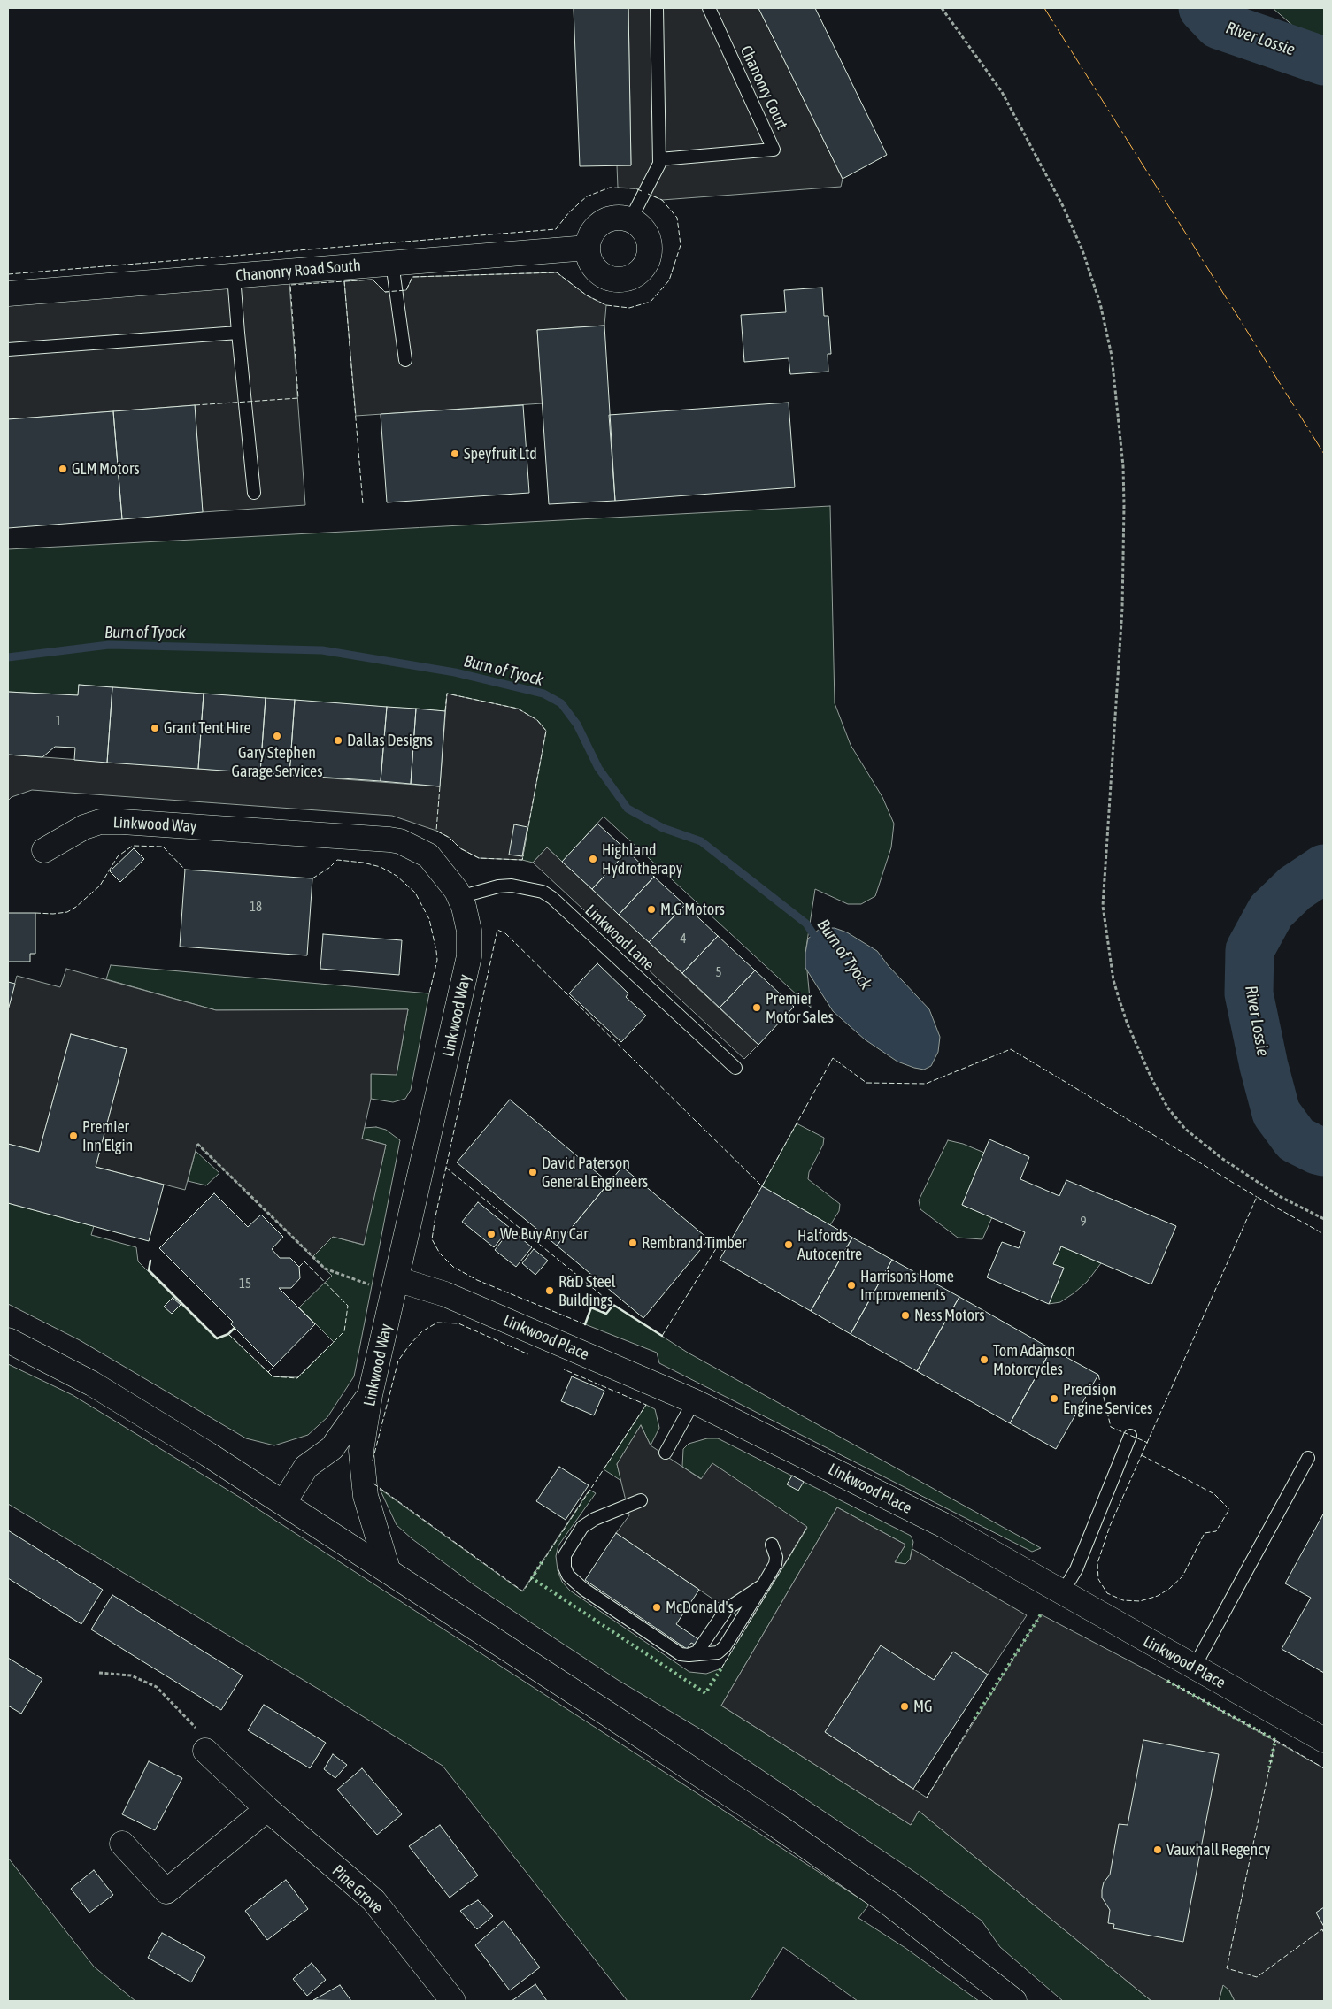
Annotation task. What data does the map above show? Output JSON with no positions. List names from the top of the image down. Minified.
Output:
{"streets":{"main road":["Chanonry Road South","Linkwood Way","Linkwood Place","Pine Grove"],"lane":["Chanonry Court","Linkwood Lane"]},"crossings":[["Linkwood Way","Linkwood Lane"],["Linkwood Way","Linkwood Place"]],"water":["River Lossie","Burn of Tyock"],"places":["Speyfruit Ltd","GLM Motors","Grant Tent Hire","Gary Stephen Garage Services","Dallas Designs","Highland Hydrotherapy","M.G Motors","Premier Motor Sales","Premier Inn Elgin","David Paterson General Engineers","We Buy Any Car","Rembrand Timber","Halfords Autocentre","Harrisons Home Improvements","R&D Steel Buildings","Ness Motors","Tom Adamson Motorcycles","Precision Engine Services","McDonald's","MG","Vauxhall Regency"],"house_numbers":["1","18","4","5","9","15"]}
